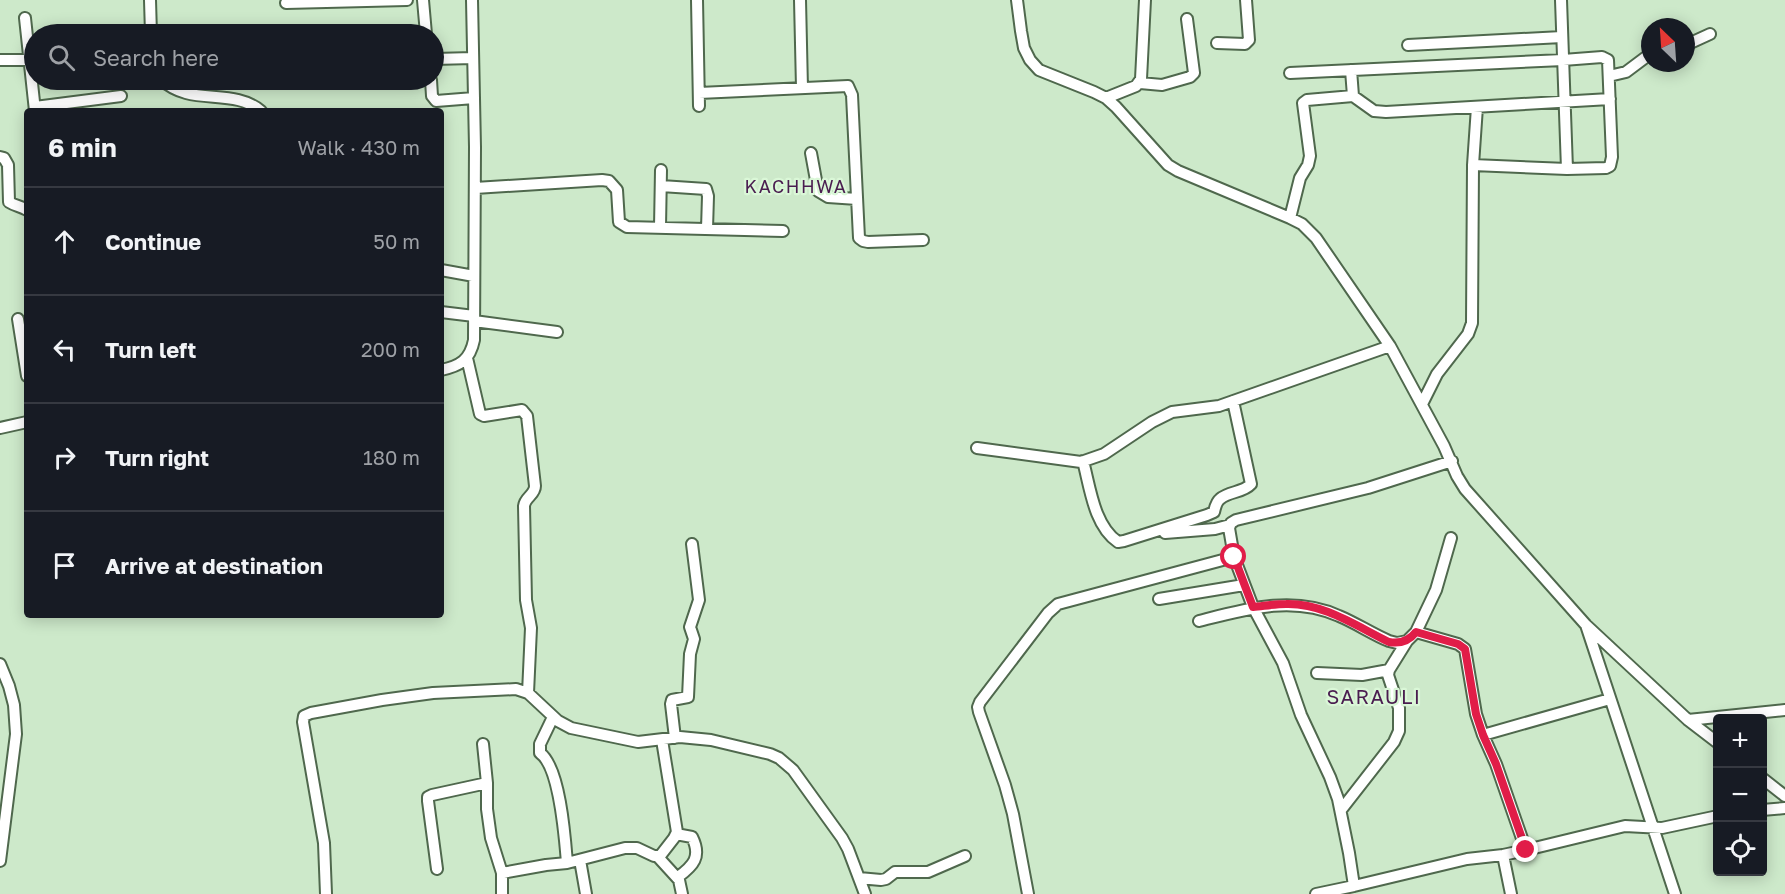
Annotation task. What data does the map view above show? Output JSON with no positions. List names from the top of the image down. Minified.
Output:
{"districts":["KACHHWA","SARAULI"],"north":"top left","page":{"search":"Search here","heading":["6 min","Walk · 430 m"],"list":[["Continue","50 m"],["Turn left","200 m"],["Turn right","180 m"],"Arrive at destination"],"map_buttons":["+","−"]}}
